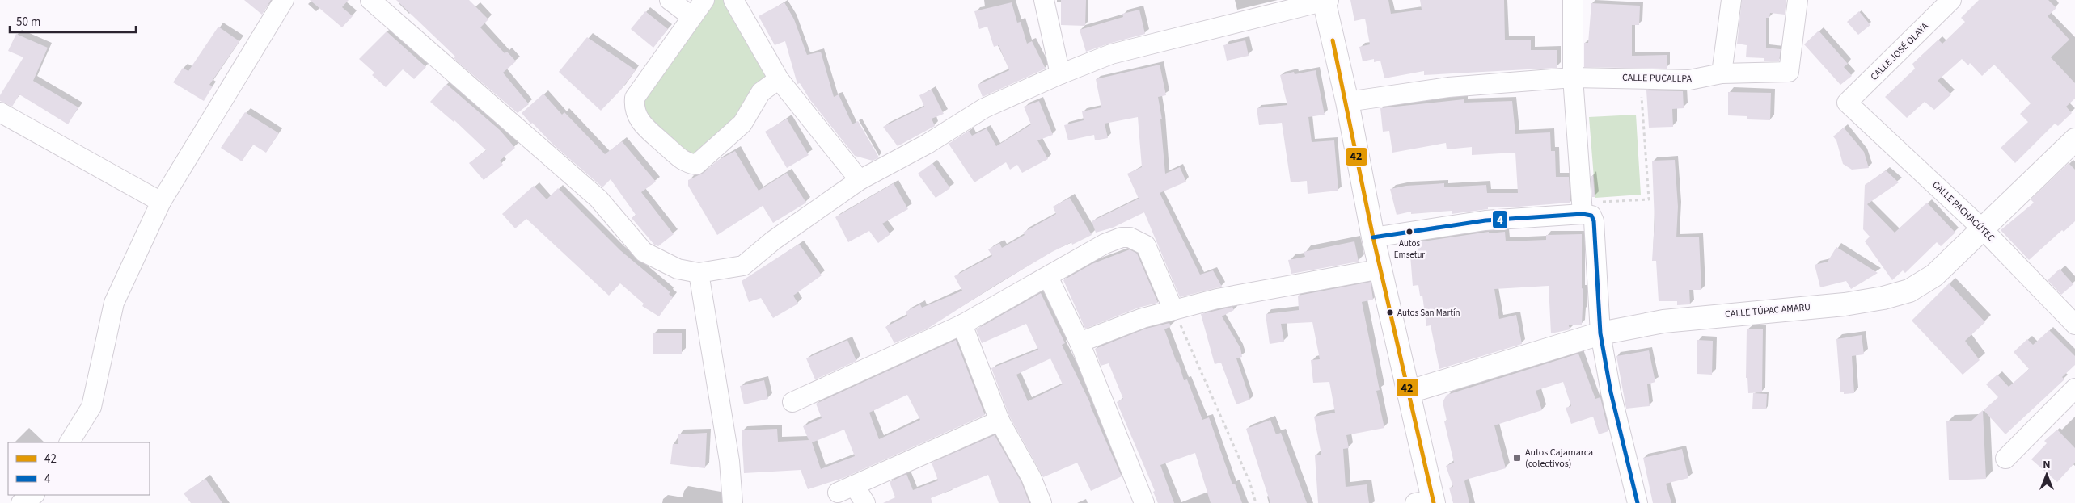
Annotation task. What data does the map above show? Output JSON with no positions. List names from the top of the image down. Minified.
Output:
{"streets":{"main road":["CALLE TÚPAC AMARU"],"street":["CALLE JOSÉ OLAYA","CALLE PUCALLPA","CALLE PACHACÚTEC"]},"crossings":[["CALLE JOSÉ OLAYA","CALLE PACHACÚTEC"],["CALLE PACHACÚTEC","CALLE TÚPAC AMARU"]],"places":{"other":["Autos Emsetur","Autos San Martín"],"transit":["Autos Cajamarca (colectivos)"]},"lines":["transit line 42","transit line 4"],"legend":["42","4"],"scale_bar":"50 m","north":"top"}
